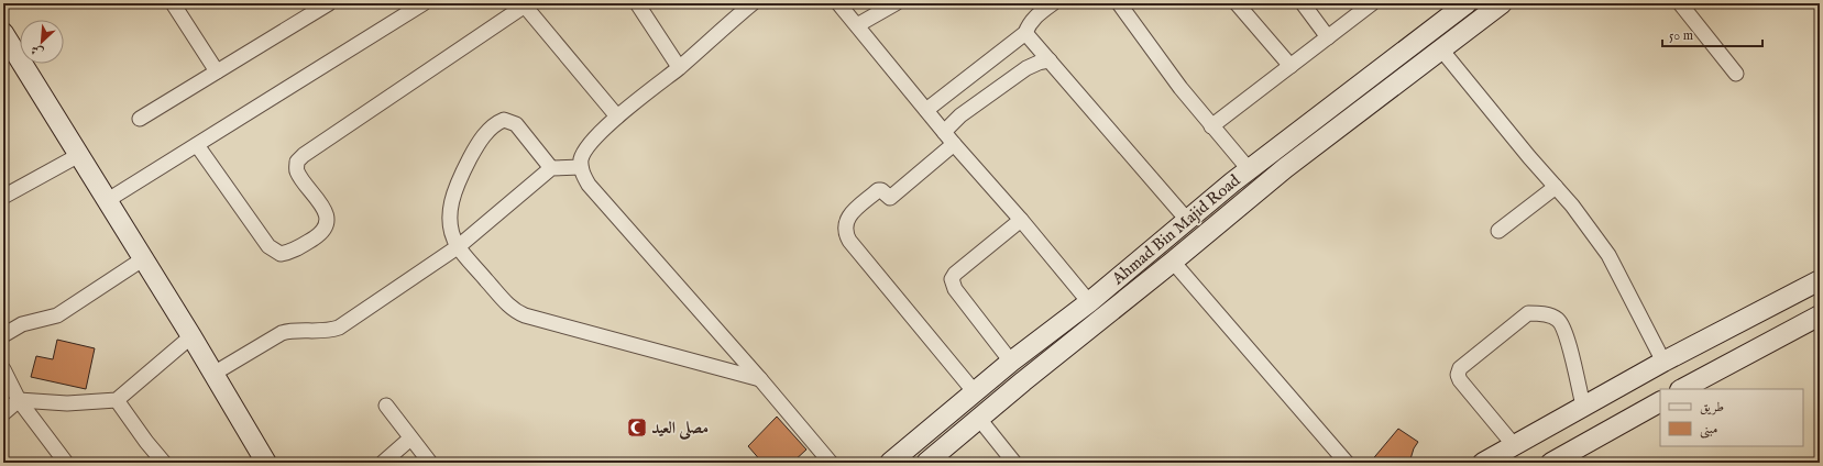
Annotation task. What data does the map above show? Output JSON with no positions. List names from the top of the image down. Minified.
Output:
{"streets":{"main road":["Ahmad Bin Majid Road"]},"places":{"mosque":["مصلى العيد"]},"legend":["طريق","مبنى"],"scale_bar":"50 m","north":"bottom left"}
